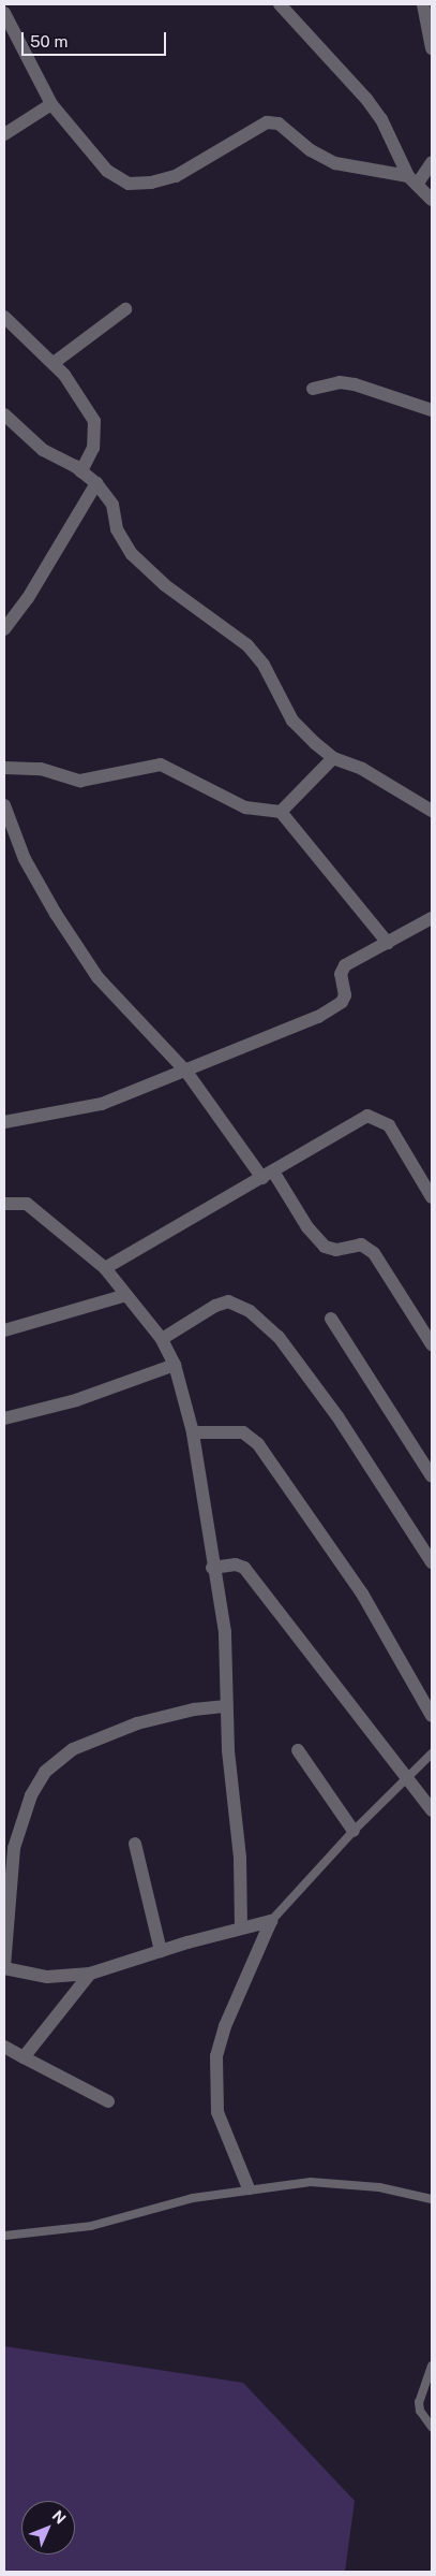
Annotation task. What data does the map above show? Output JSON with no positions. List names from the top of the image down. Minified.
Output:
{"scale_bar":"50 m","north":"top right"}
